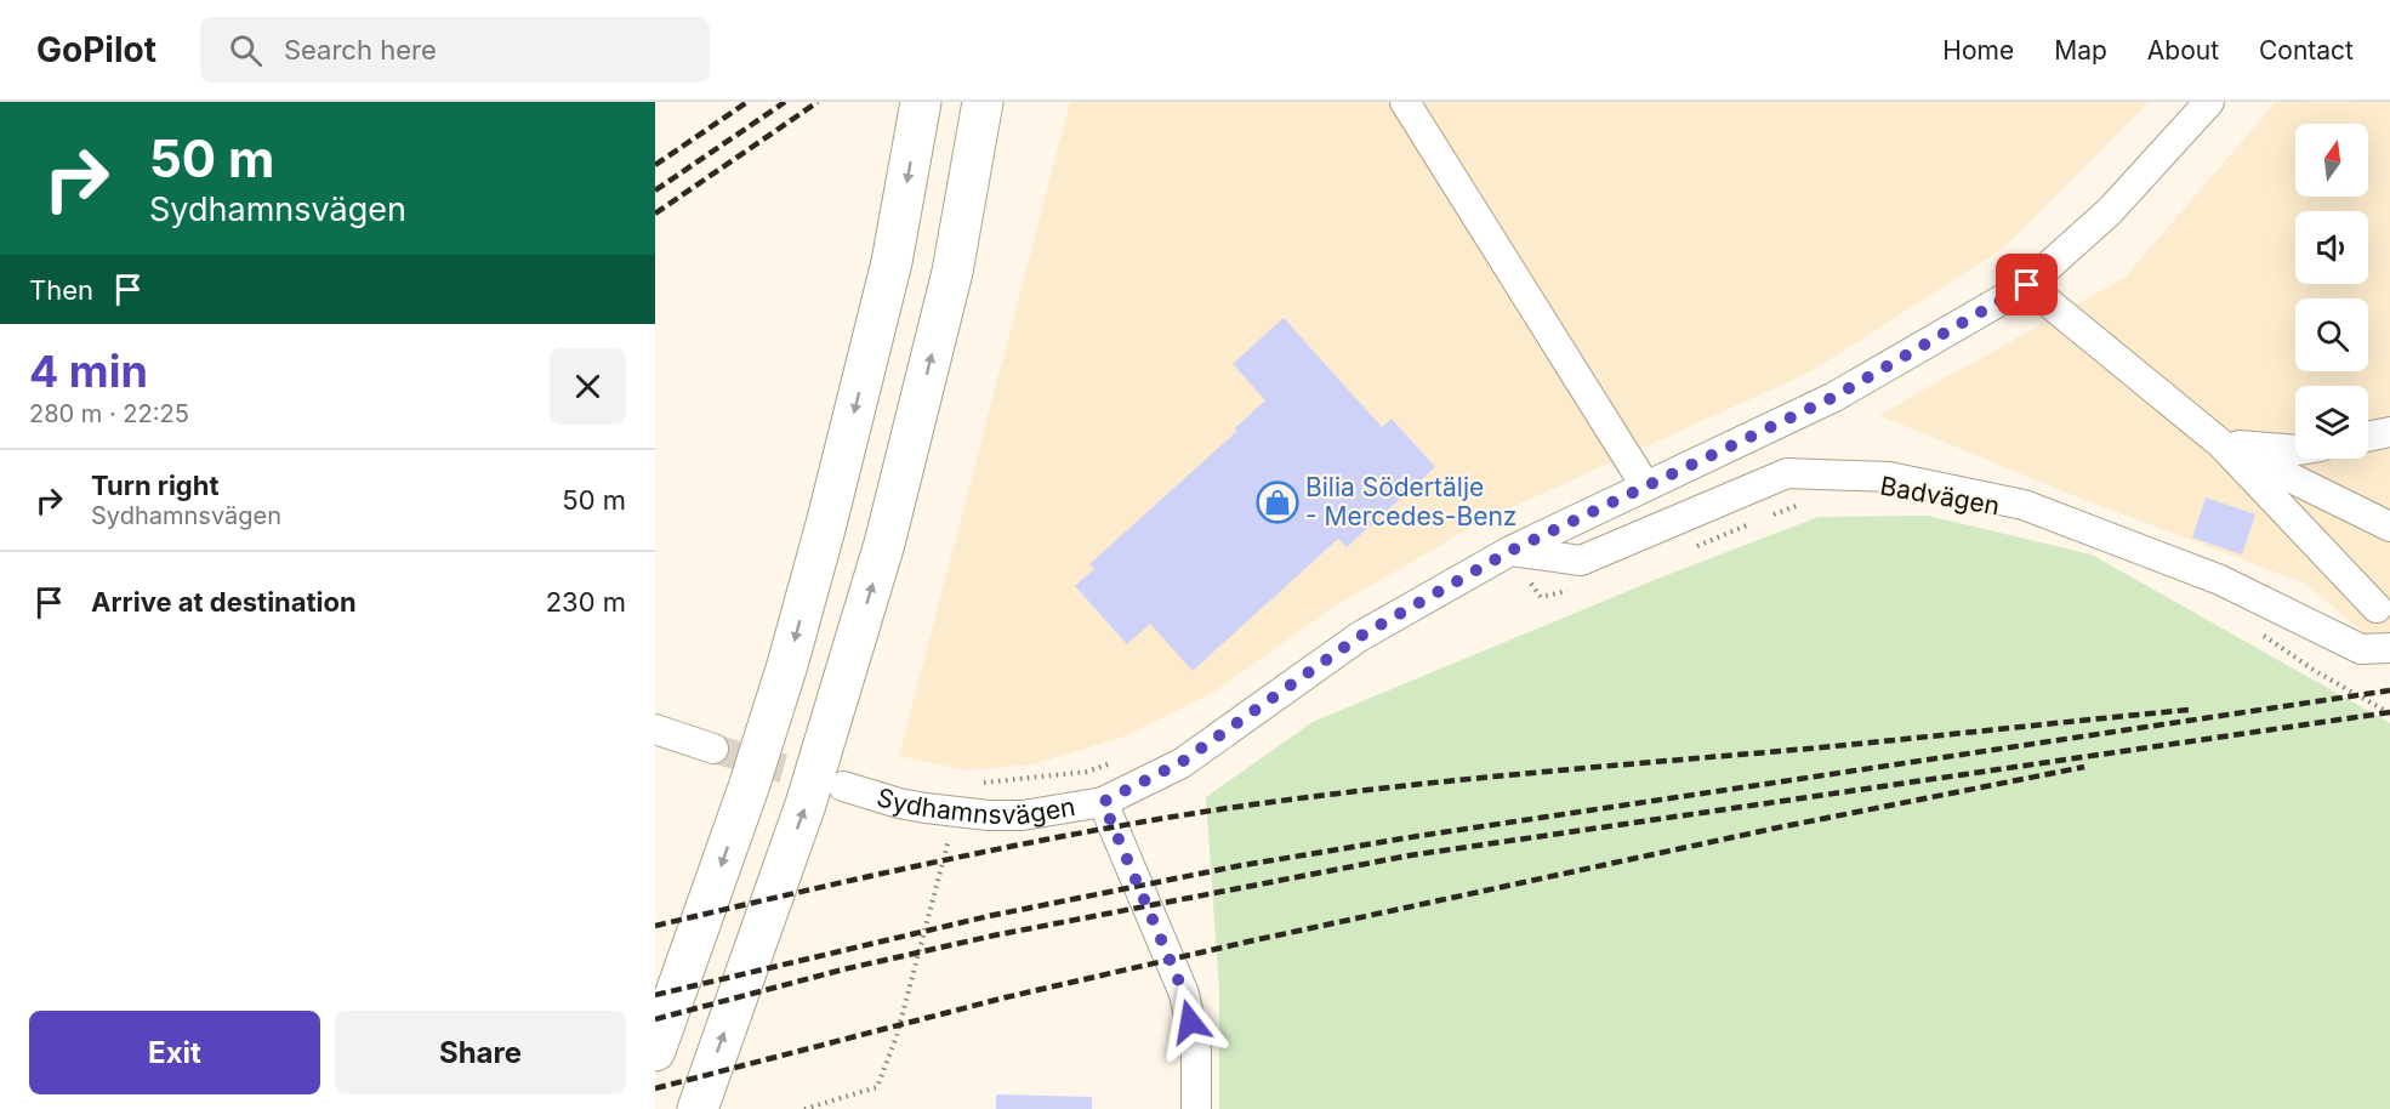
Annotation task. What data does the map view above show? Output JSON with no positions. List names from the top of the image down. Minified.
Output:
{"streets":{"street":["Sydhamnsvägen"]},"places":{"shop":["Bilia Södertälje - Mercedes-Benz"]},"north":"top","page":{"header":"GoPilot","search":"Search here","nav":["Home","Map","About","Contact"],"turn":["50 m","Sydhamnsvägen"],"then":"Then","heading":["4 min","280 m · 22:25"],"list":[{"name":"Turn right","note":"Sydhamnsvägen","value":"50 m"},{"name":"Arrive at destination","value":"230 m"}],"buttons":["Exit","Share"]}}
